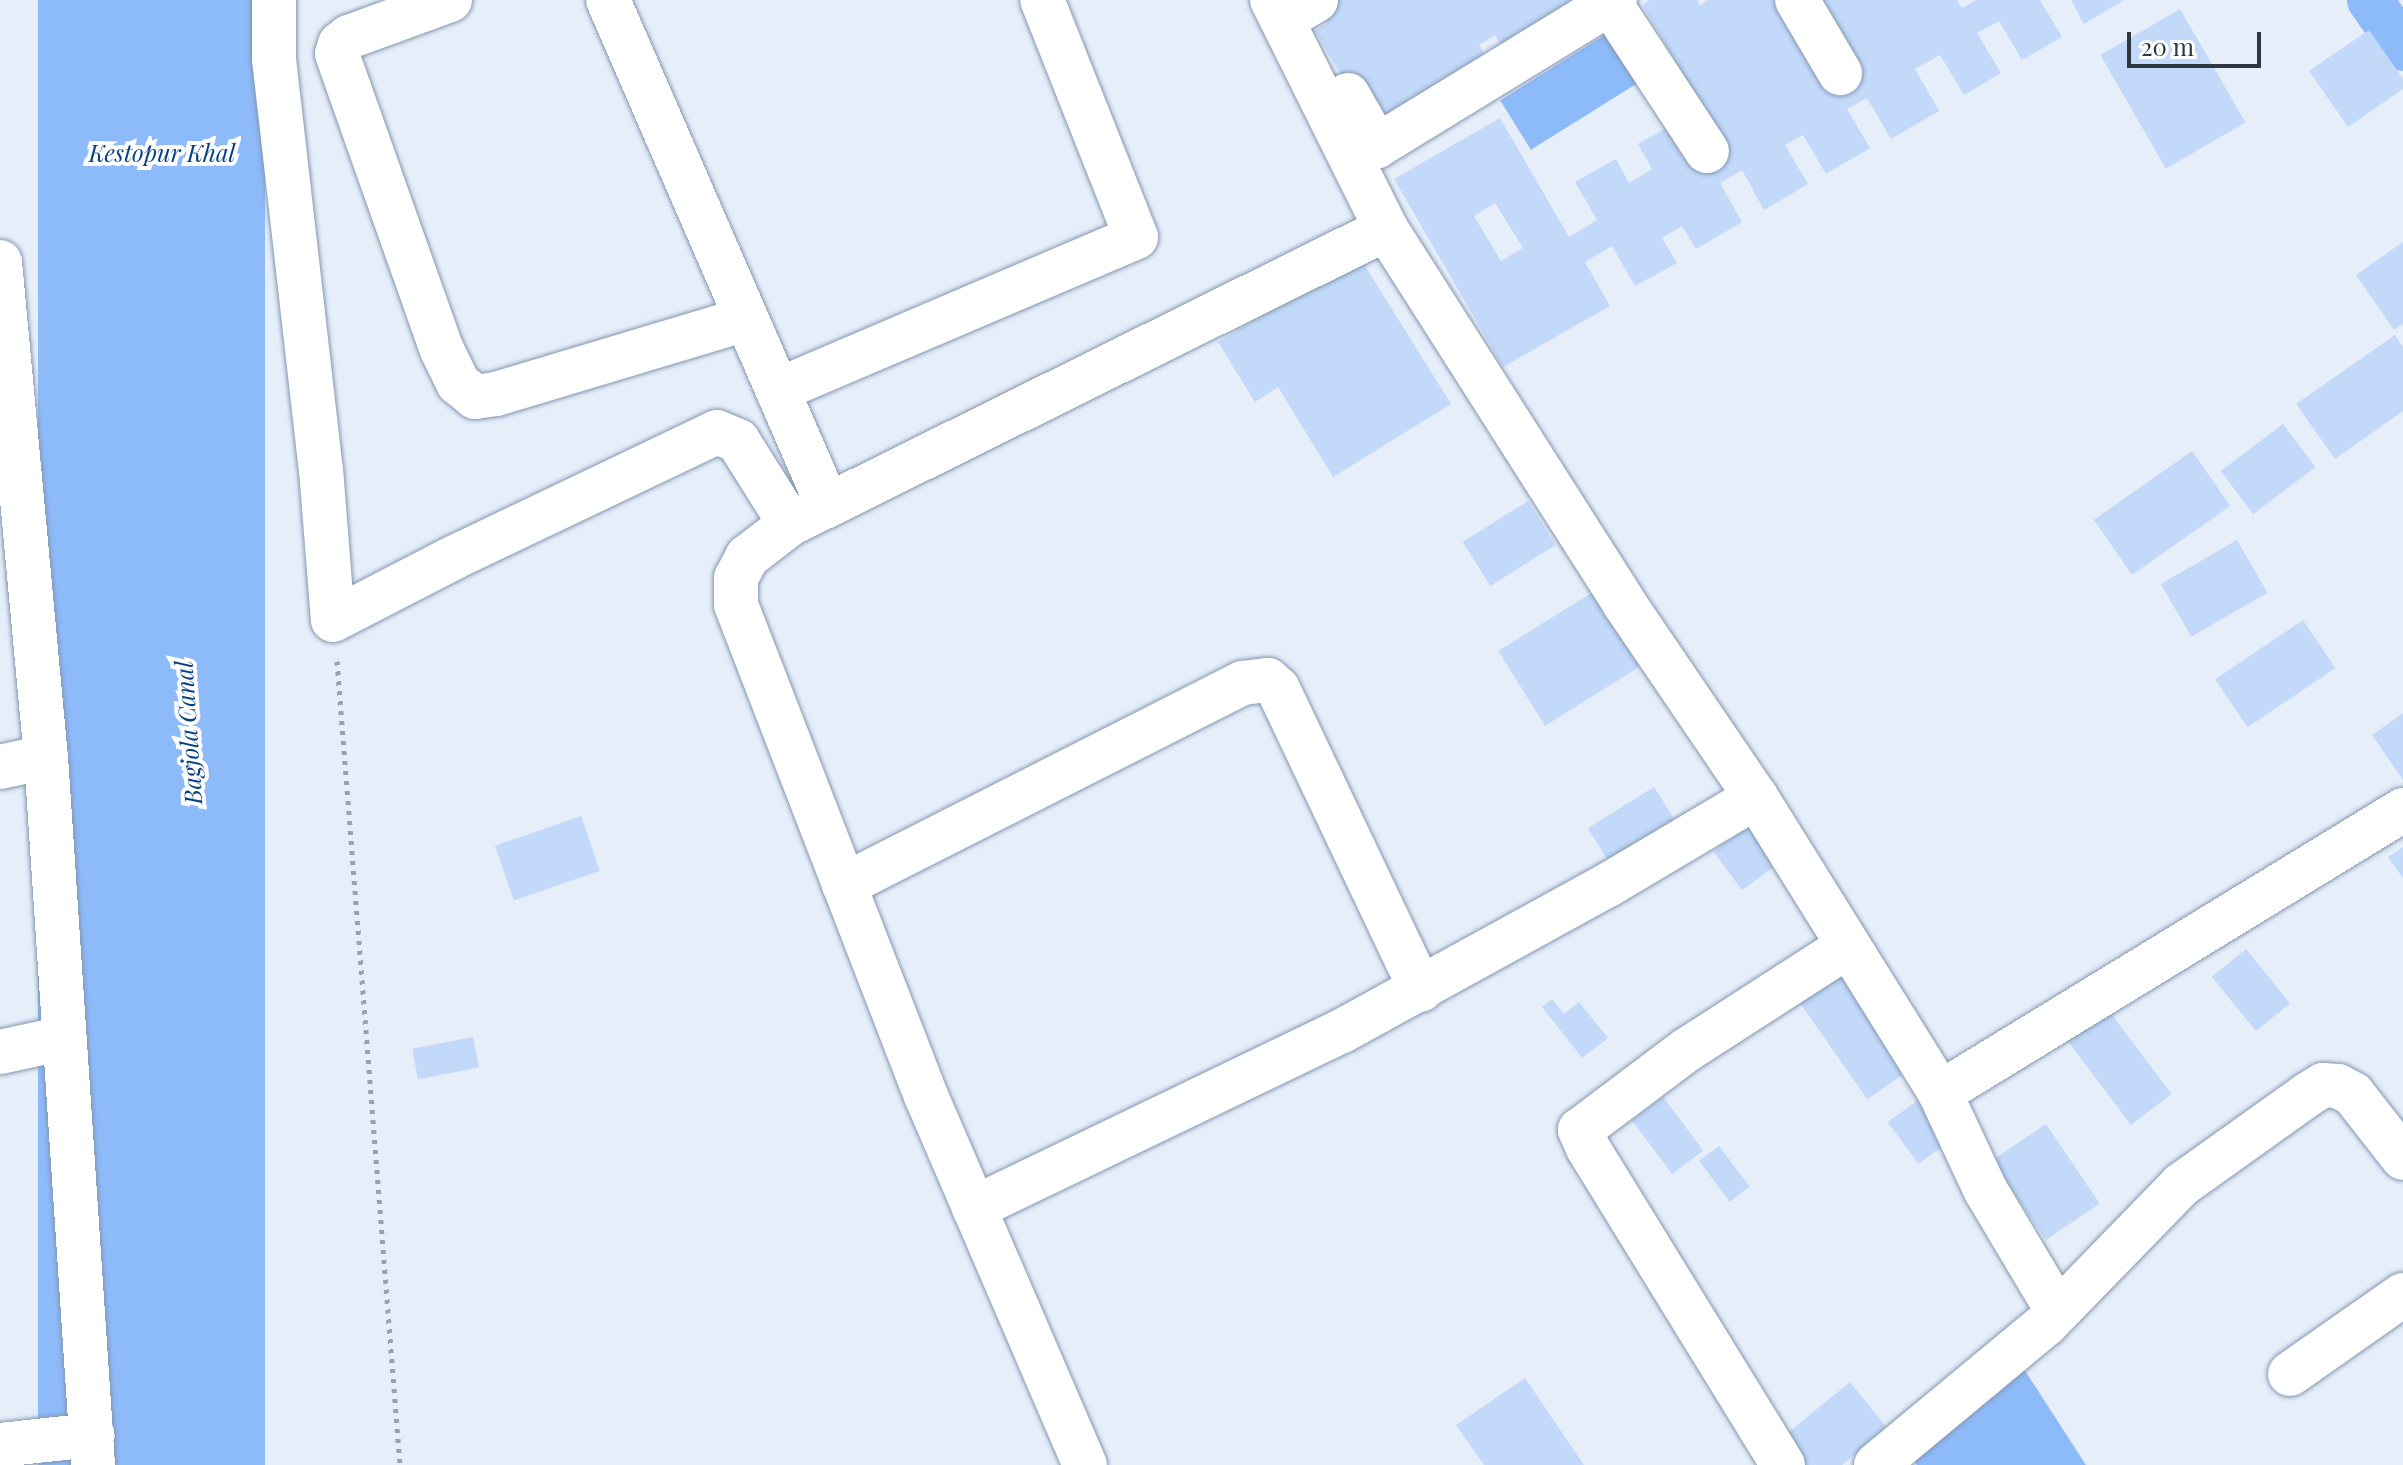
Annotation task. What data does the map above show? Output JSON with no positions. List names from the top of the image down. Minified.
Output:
{"water":["Kestopur Khal","Bagjola Canal"],"scale_bar":"20 m"}
